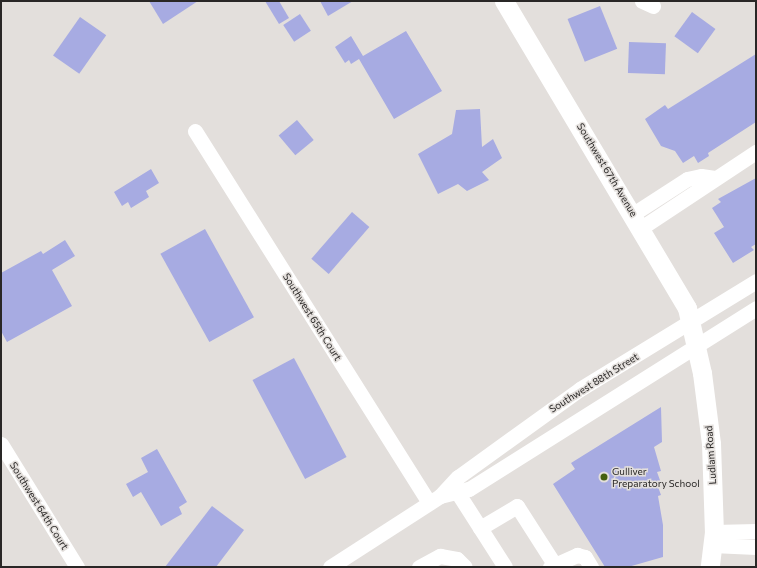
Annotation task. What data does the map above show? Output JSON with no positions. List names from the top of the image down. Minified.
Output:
{"streets":{"main road":["Southwest 67th Avenue","Ludlam Road"],"street":["Southwest 65th Court","Southwest 88th Street","Southwest 64th Court"]},"crossings":[["Southwest 67th Avenue","Southwest 88th Street"],["Southwest 67th Avenue","Ludlam Road"]],"places":["Gulliver Preparatory School"]}
